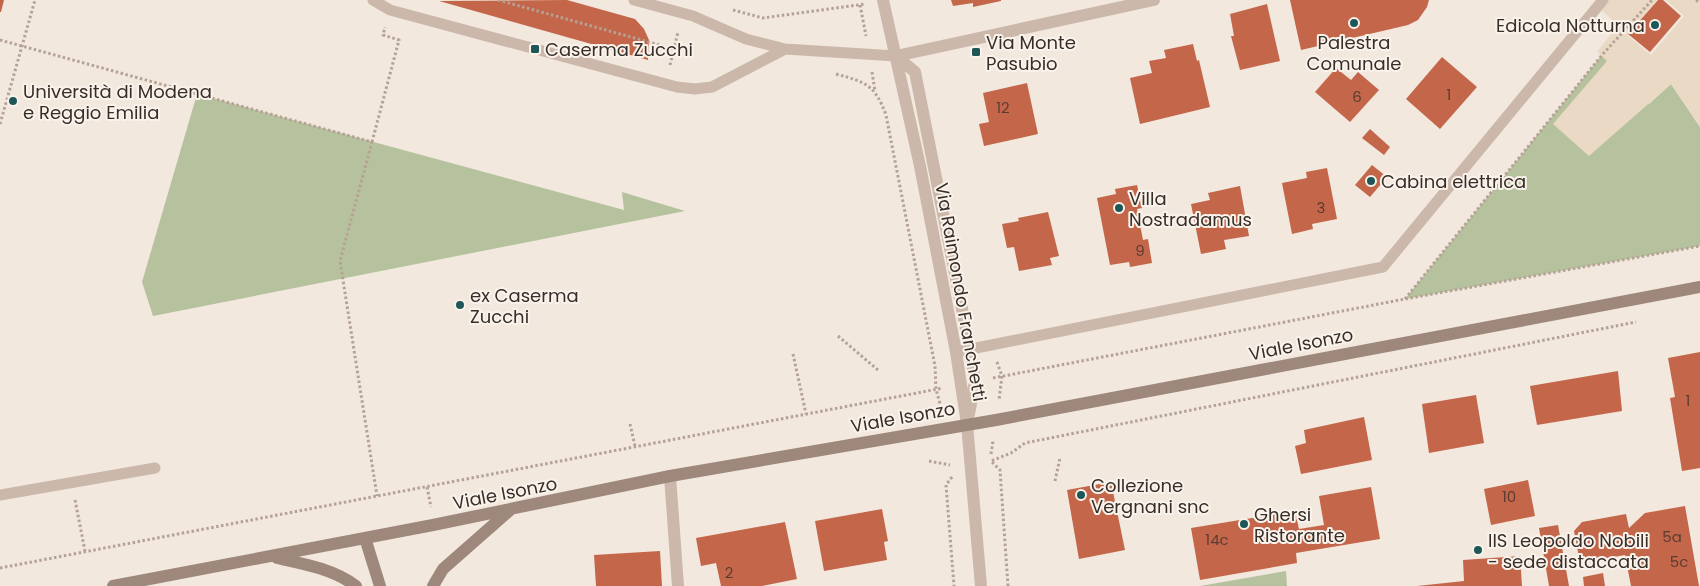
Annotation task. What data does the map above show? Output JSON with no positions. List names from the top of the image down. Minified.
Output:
{"streets":{"main road":["Viale Isonzo"],"street":["Via Raimondo Franchetti"]},"crossings":[["Via Raimondo Franchetti","Viale Isonzo"]],"places":{"other":["Palestra Comunale","Edicola Notturna","Università di Modena e Reggio Emilia","Cabina elettrica","Villa Nostradamus","ex Caserma Zucchi","Collezione Vergnani snc","Ghersi Ristorante","IIS Leopoldo Nobili - sede distaccata"],"transit":["Caserma Zucchi","Via Monte Pasubio"]},"house_numbers":["1","6","12","3","9","1","10","5a","14c","5c","2"]}
